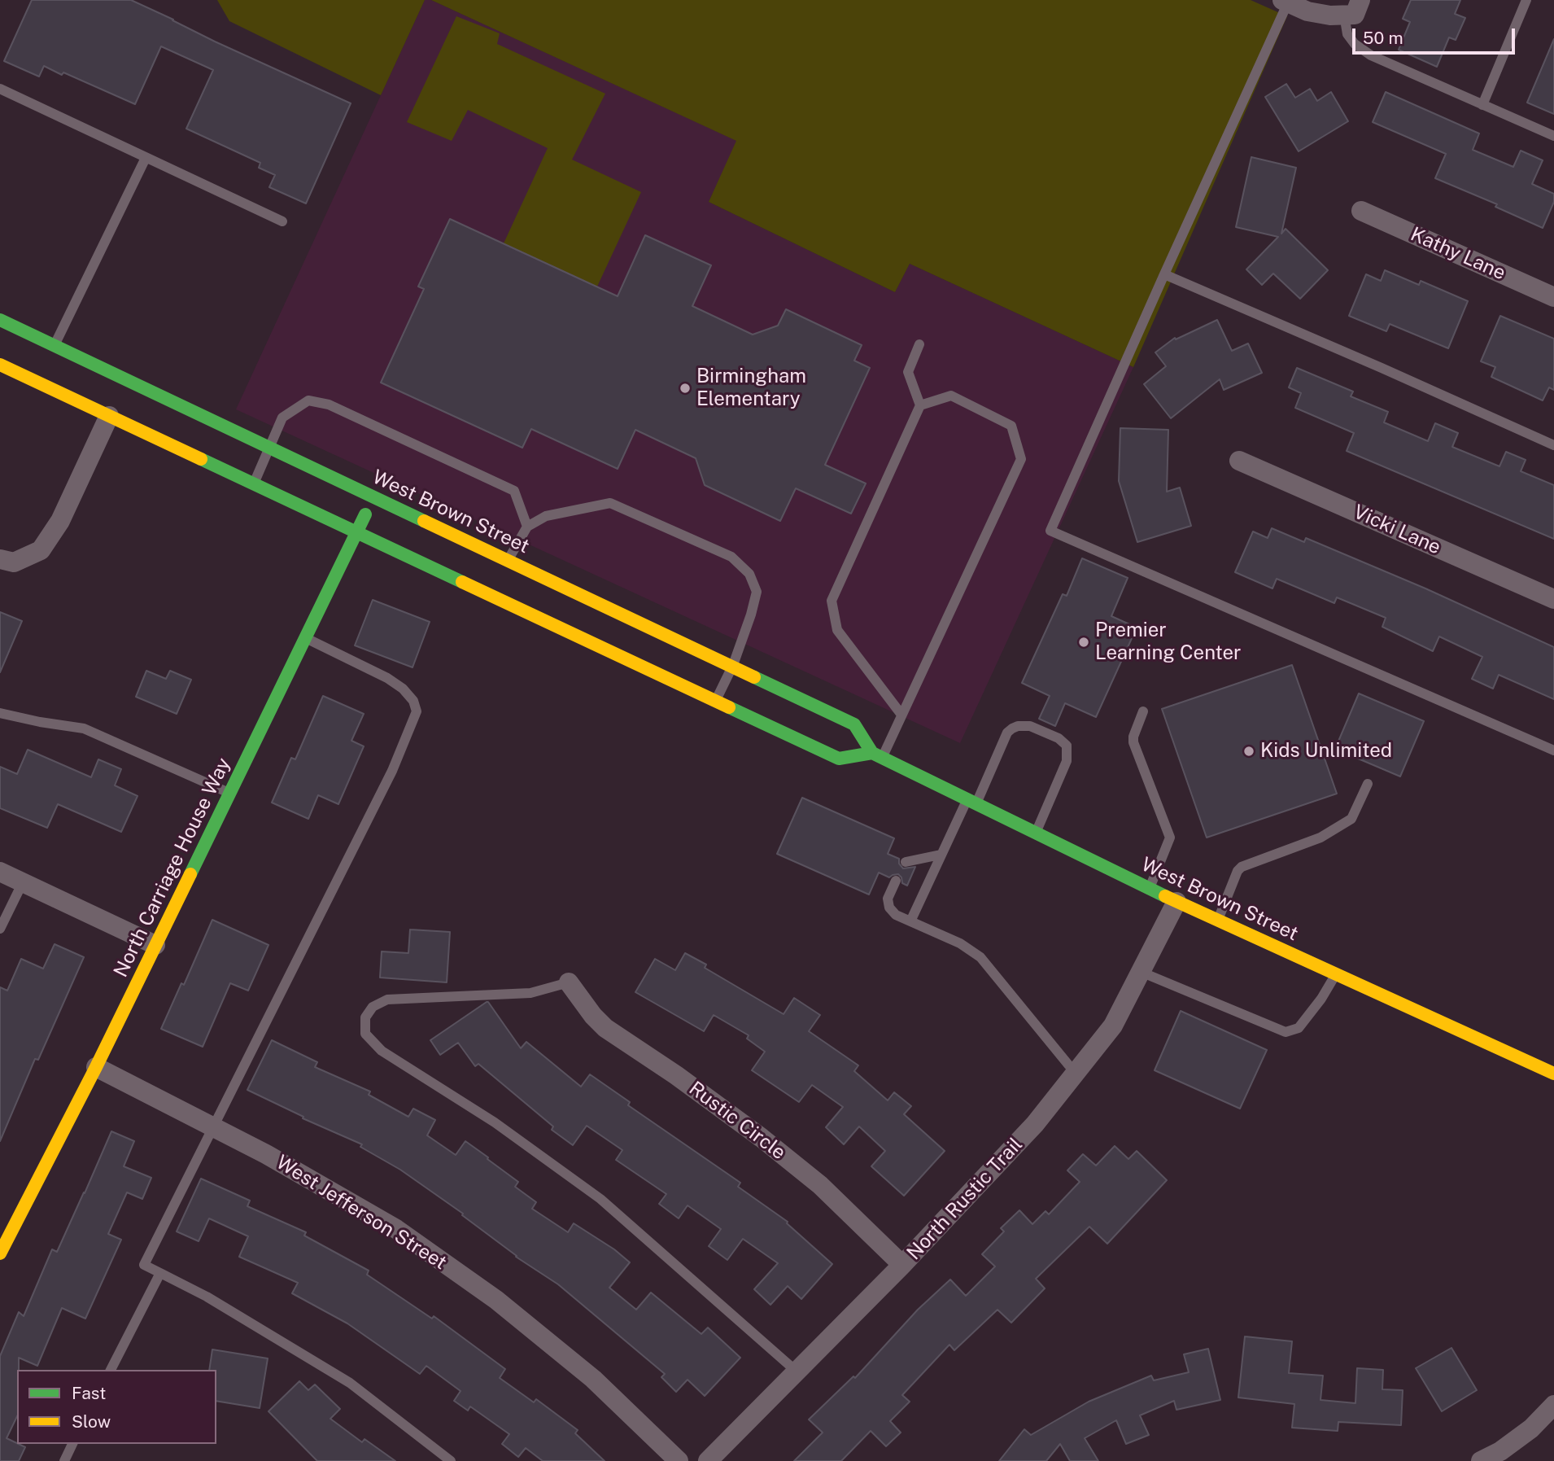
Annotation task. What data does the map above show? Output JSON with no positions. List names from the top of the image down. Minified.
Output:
{"streets":{"main road":["West Brown Street","North Carriage House Way"],"street":["Kathy Lane","Vicki Lane","Rustic Circle","North Rustic Trail","West Jefferson Street"]},"crossings":[["West Brown Street","North Carriage House Way"],["West Brown Street","North Rustic Trail"],["North Carriage House Way","West Jefferson Street"],["Rustic Circle","North Rustic Trail"]],"places":["Birmingham Elementary","Premier Learning Center","Kids Unlimited"],"legend":["Fast","Slow"],"scale_bar":"50 m"}
